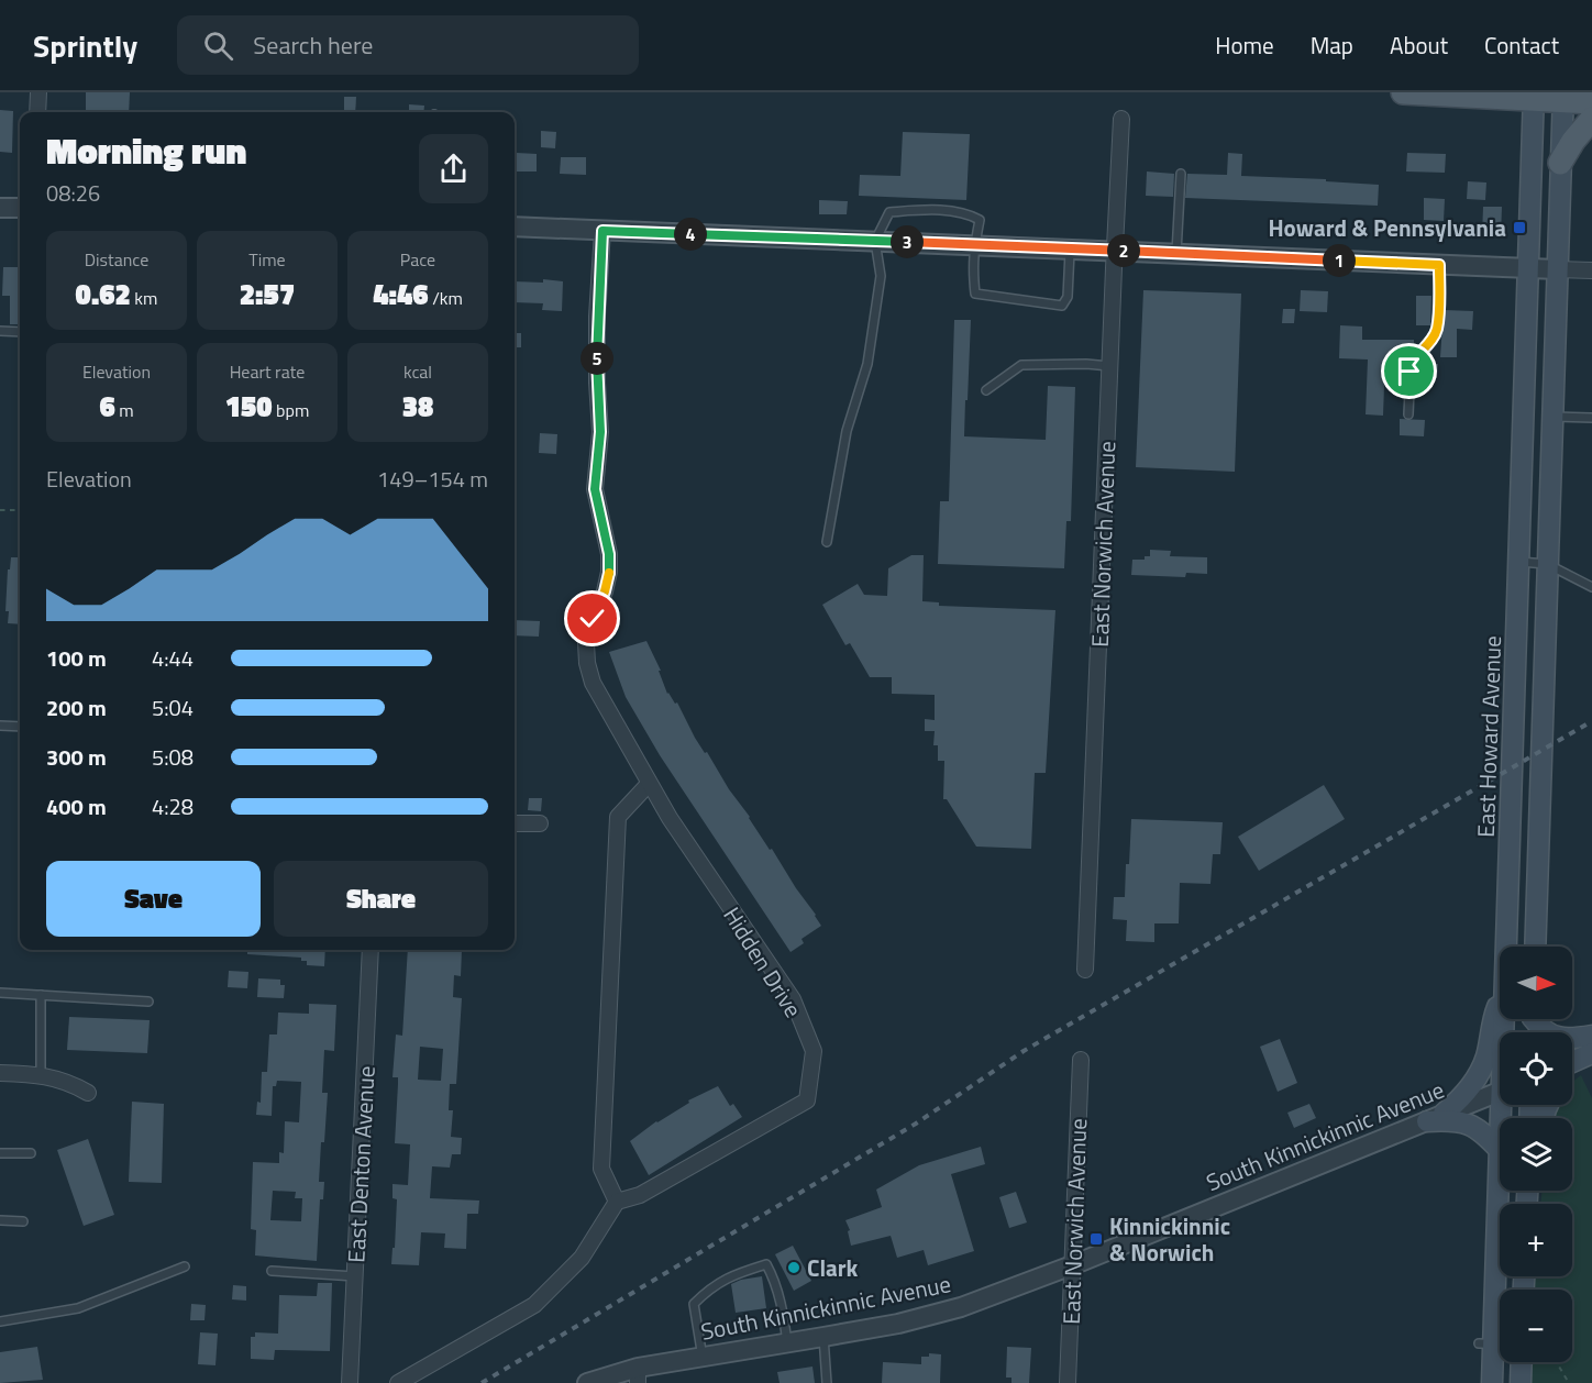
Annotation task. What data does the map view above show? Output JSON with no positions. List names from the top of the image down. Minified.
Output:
{"streets":{"main road":["East Howard Avenue"],"street":["East Norwich Avenue","Hidden Drive","South Kinnickinnic Avenue","East Denton Avenue"]},"crossings":[["East Norwich Avenue","South Kinnickinnic Avenue"]],"places":{"transit":["Howard & Pennsylvania","Kinnickinnic & Norwich"],"other":["Clark"]},"north":"right","page":{"header":"Sprintly","search":"Search here","nav":["Home","Map","About","Contact"],"heading":["Morning run","08:26"],"pins":["4","3","2","1","5"],"stats":[["Distance","0.62 km"],["Time","2:57"],["Pace","4:46 /km"],["Elevation","6 m"],["Heart rate","150 bpm"],["kcal","38"]],"chart":["Elevation","149–154 m"],"list":[{"name":"100 m","note":"4:44"},{"name":"200 m","note":"5:04"},{"name":"300 m","note":"5:08"},{"name":"400 m","note":"4:28"}],"buttons":["Save","Share"],"map_buttons":["+","−"]}}
